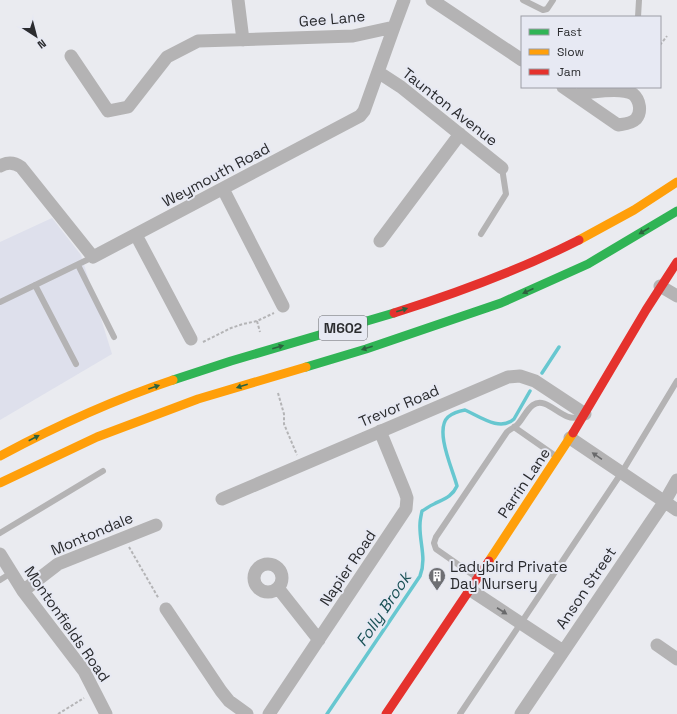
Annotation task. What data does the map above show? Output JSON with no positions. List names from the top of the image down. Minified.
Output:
{"streets":{"main road":["M602","Parrin Lane"],"street":["Gee Lane","Taunton Avenue","Weymouth Road","Trevor Road","Montondale","Napier Road","Anson Street","Montonfields Road"]},"crossings":[["Gee Lane","Weymouth Road"],["Taunton Avenue","Weymouth Road"],["Trevor Road","Parrin Lane"],["Trevor Road","Napier Road"],["Montondale","Montonfields Road"]],"water":["Folly Brook"],"places":{"building":["Ladybird Private Day Nursery"]},"legend":["Fast","Slow","Jam"],"north":"bottom right"}
